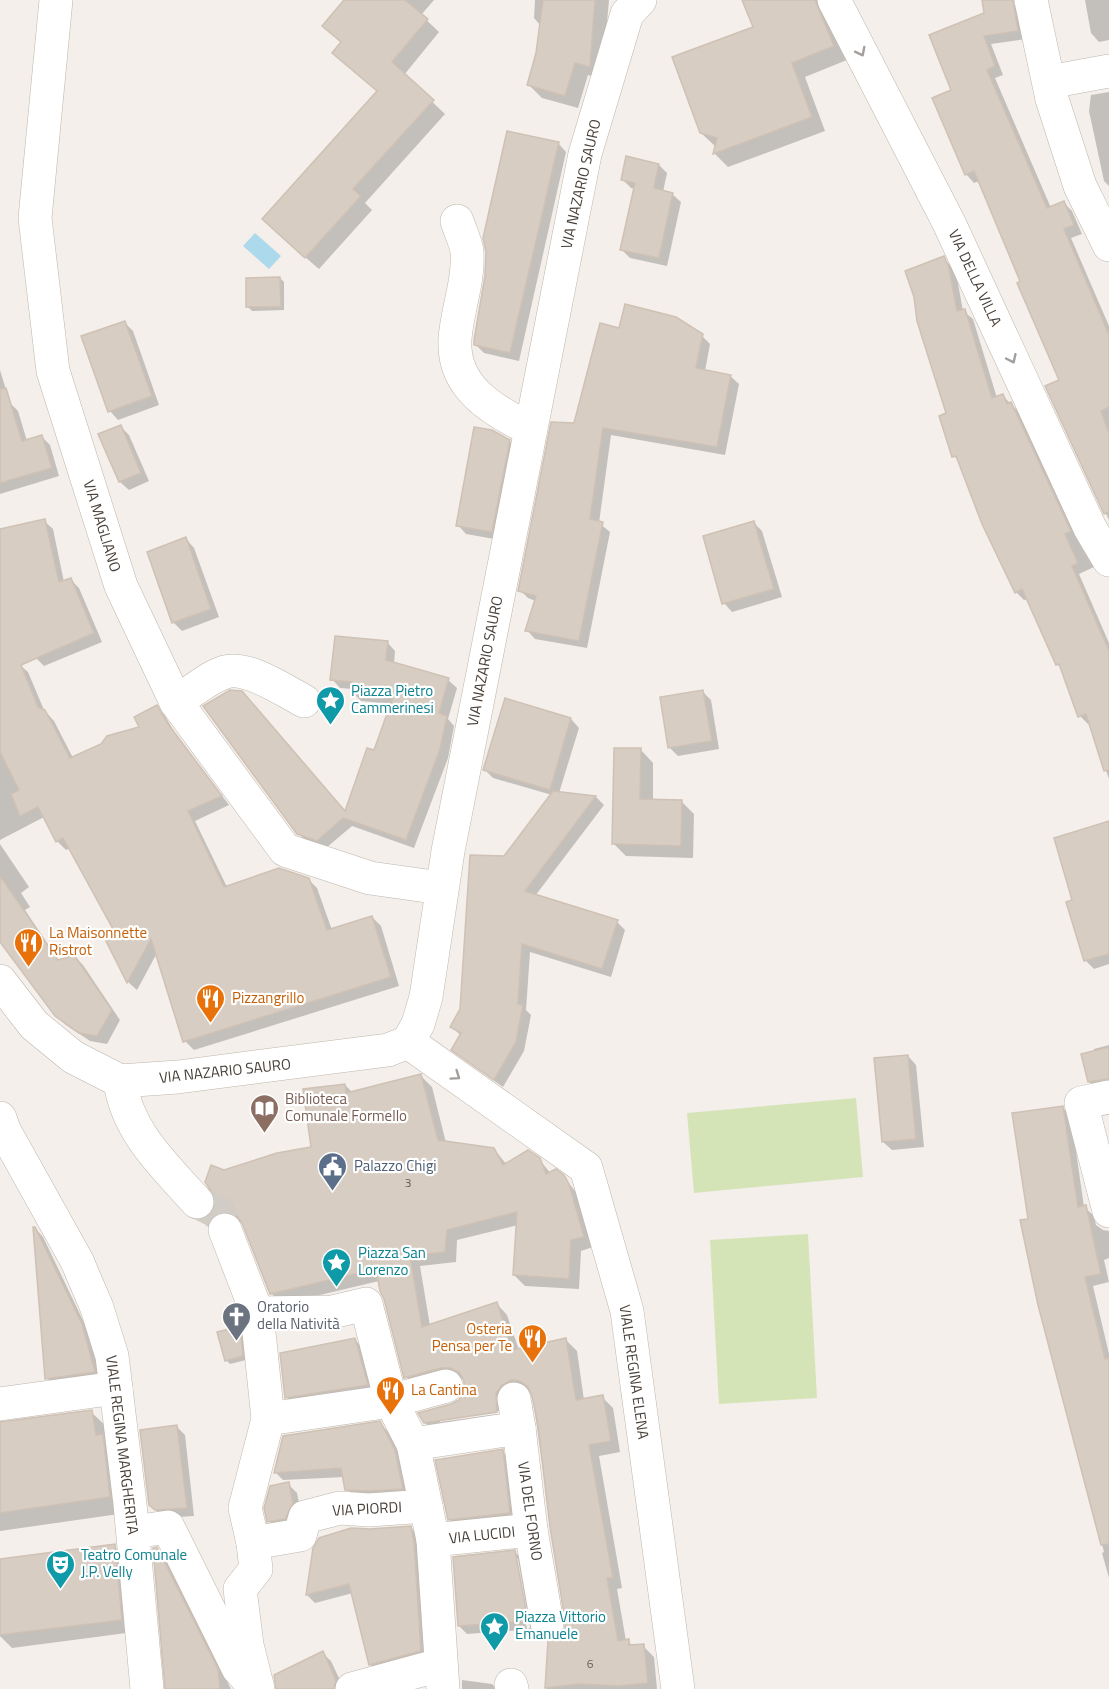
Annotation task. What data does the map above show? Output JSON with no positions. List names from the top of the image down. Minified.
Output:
{"streets":{"street":["VIA NAZARIO SAURO","VIA DELLA VILLA","VIA MAGLIANO","VIALE REGINA ELENA","VIALE REGINA MARGHERITA","VIA PIORDI","VIA DEL FORNO","VIA LUCIDI"]},"crossings":[["VIA NAZARIO SAURO","VIA MAGLIANO"],["VIA NAZARIO SAURO","VIALE REGINA ELENA"],["VIA DEL FORNO","VIA LUCIDI"]],"places":{"place":["Piazza Pietro Cammerinesi","Piazza San Lorenzo","Piazza Vittorio Emanuele"],"restaurant":["La Maisonnette Ristrot","Pizzangrillo","Osteria Pensa per Te","La Cantina"],"library":["Biblioteca Comunale Formello"],"public building":["Palazzo Chigi"],"church":["Oratorio della Natività"],"theatre":["Teatro Comunale J.P. Velly"]},"house_numbers":["3","6"]}
